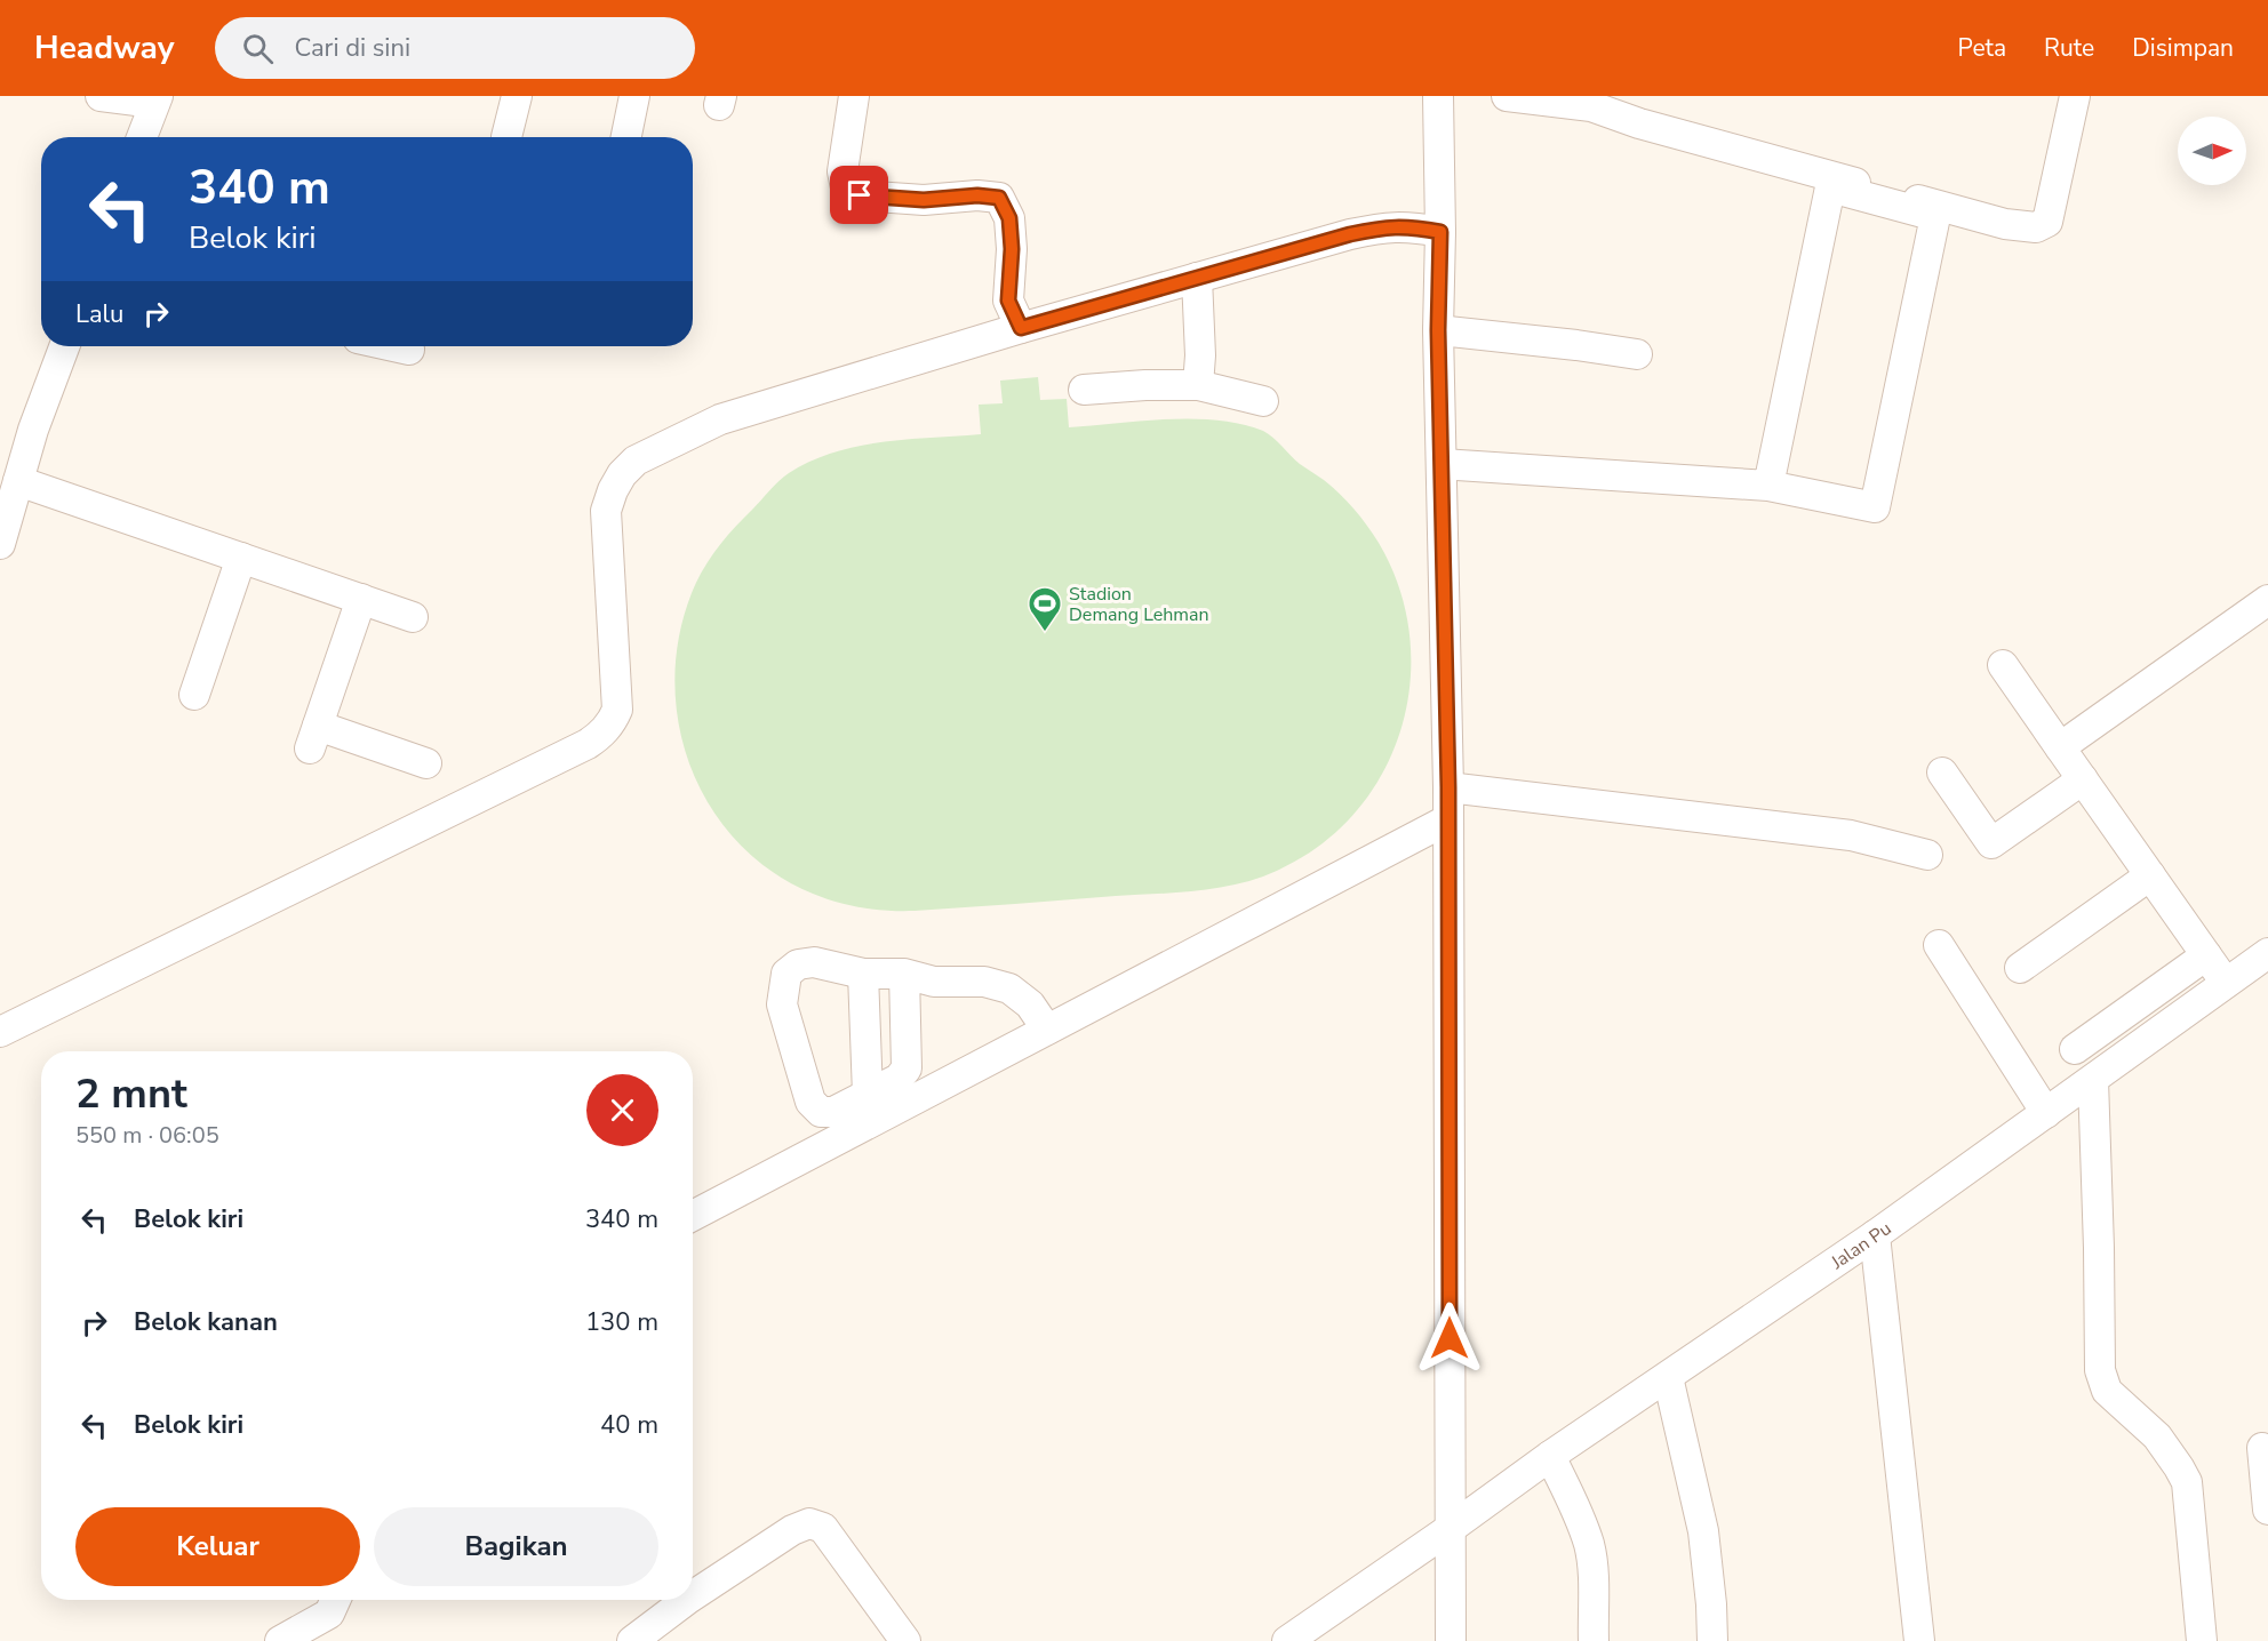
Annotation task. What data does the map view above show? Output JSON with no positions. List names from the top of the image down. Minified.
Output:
{"streets":{"street":["Jalan Pu"]},"places":{"sports":["Stadion Demang Lehman"]},"north":"right","page":{"header":"Headway","search":"Cari di sini","nav":["Peta","Rute","Disimpan"],"turn":["340 m","Belok kiri"],"then":"Lalu","heading":["2 mnt","550 m · 06:05"],"list":[{"name":"Belok kiri","value":"340 m"},{"name":"Belok kanan","value":"130 m"},{"name":"Belok kiri","value":"40 m"}],"buttons":["Keluar","Bagikan"]}}
